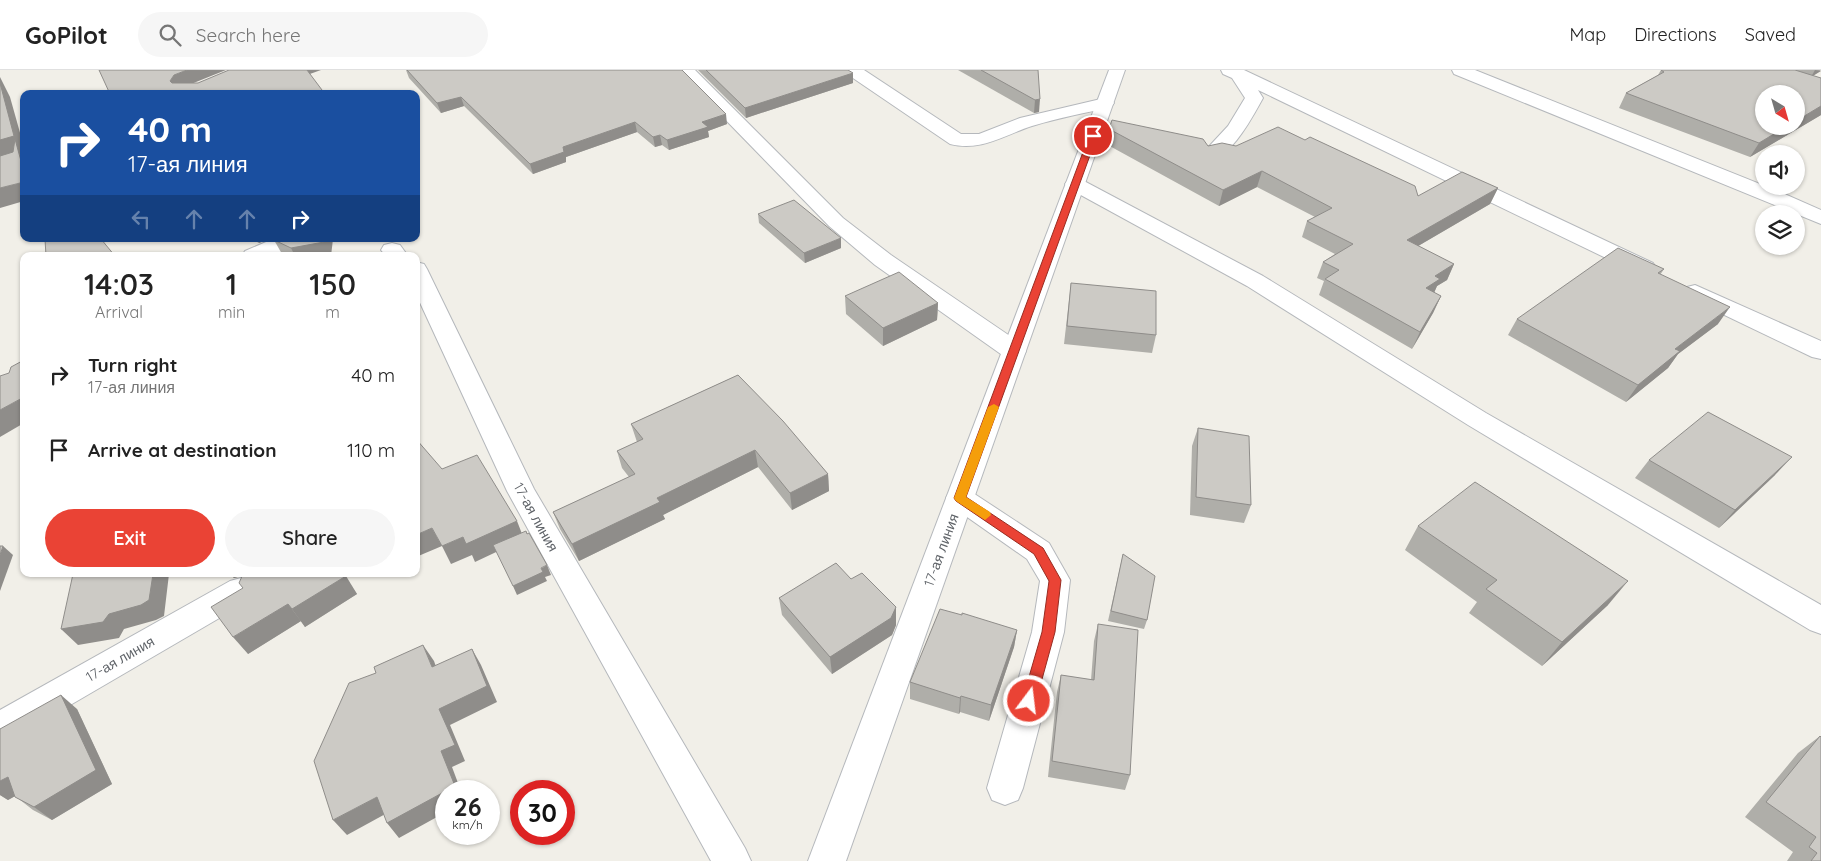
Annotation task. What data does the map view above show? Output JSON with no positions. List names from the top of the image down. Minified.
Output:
{"streets":{"street":["17-ая линия"]},"north":"bottom right","page":{"header":"GoPilot","search":"Search here","nav":["Map","Directions","Saved"],"turn":["40 m","17-ая линия"],"eta":["14:03","Arrival","1","min","150","m"],"list":[{"name":"Turn right","note":"17-ая линия","value":"40 m"},{"name":"Arrive at destination","value":"110 m"}],"buttons":["Exit","Share"],"speed":"26 km/h","limit":"30"}}
